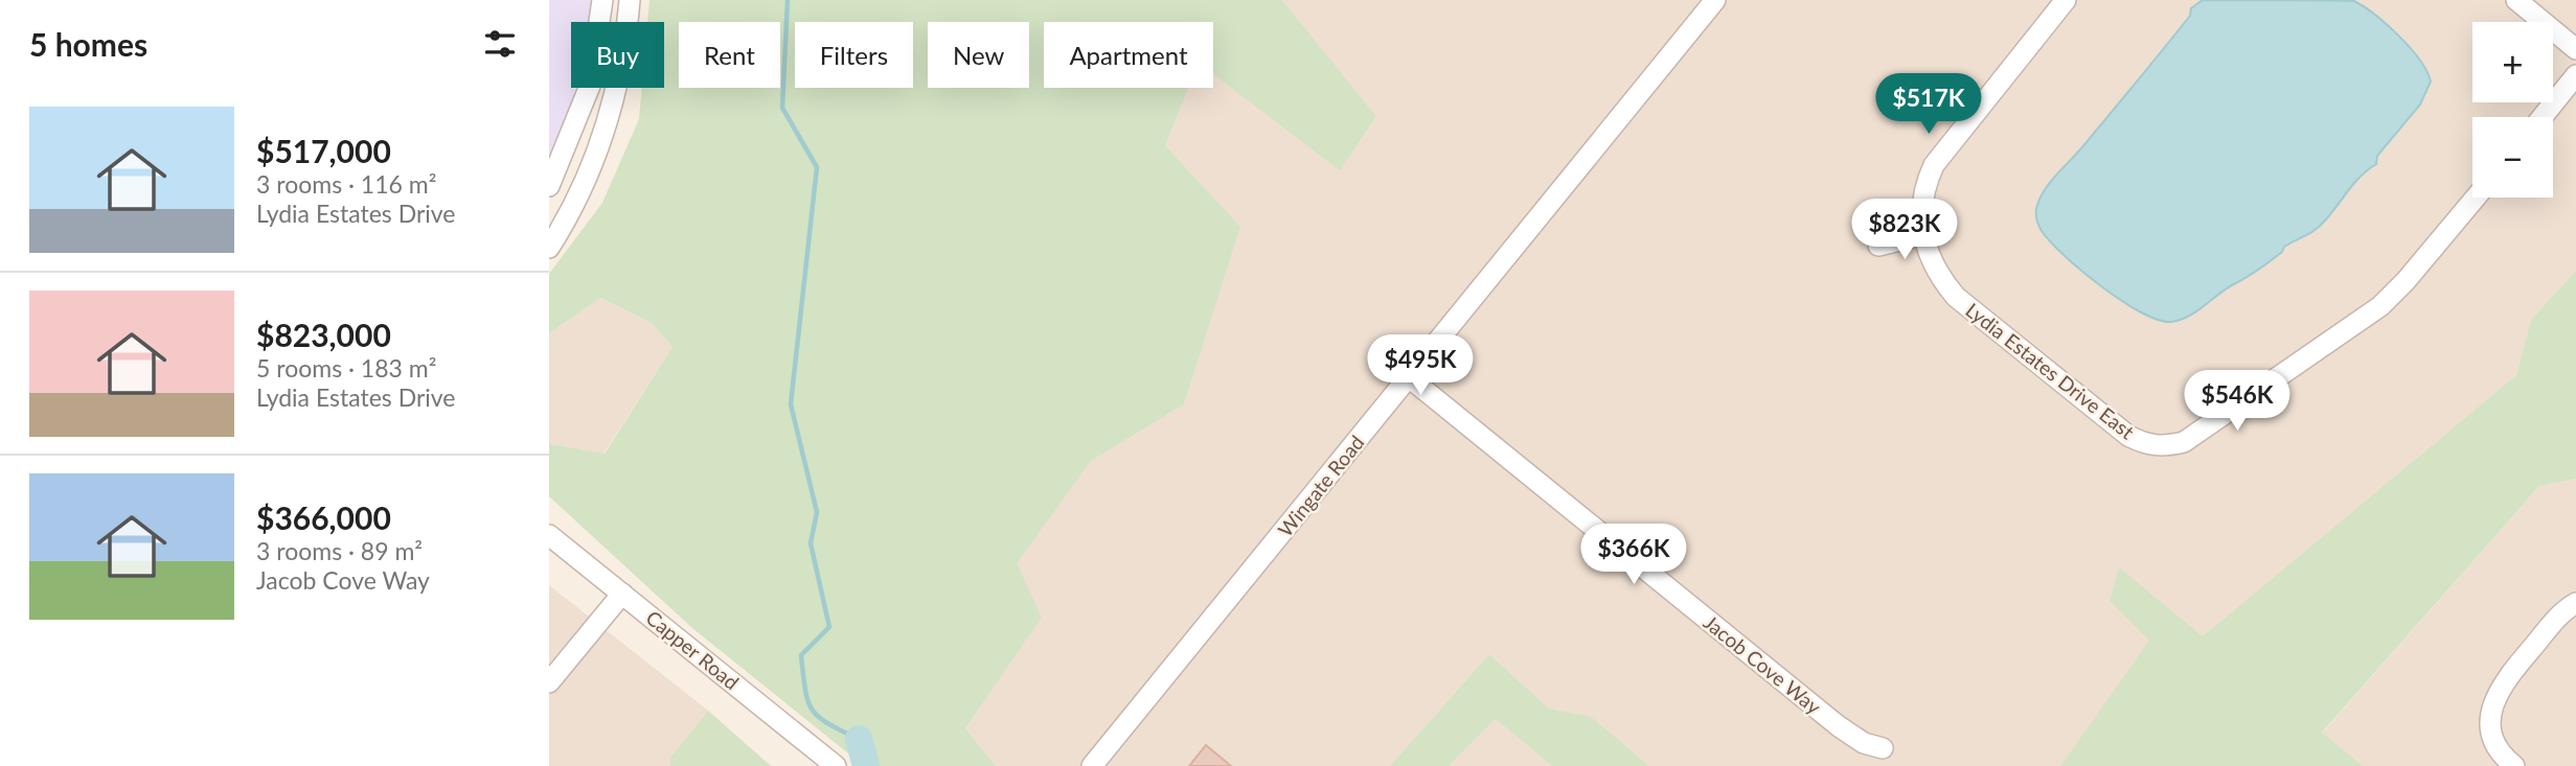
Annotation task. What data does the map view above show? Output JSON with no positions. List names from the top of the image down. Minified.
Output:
{"streets":{"street":["Lydia Estates Drive East","Wingate Road","Capper Road","Jacob Cove Way"]},"crossings":[["Wingate Road","Jacob Cove Way"]],"page":{"heading":"5 homes","map_buttons":["+","−"],"chip":["Buy","Rent","Filters","New","Apartment"],"price":["$517K","$823K","$495K","$546K","$366K"],"list":[{"name":"$517,000","note":"3 rooms · 116 m² · Lydia Estates Drive"},{"name":"$823,000","note":"5 rooms · 183 m² · Lydia Estates Drive"},{"name":"$366,000","note":"3 rooms · 89 m² · Jacob Cove Way"}]}}
